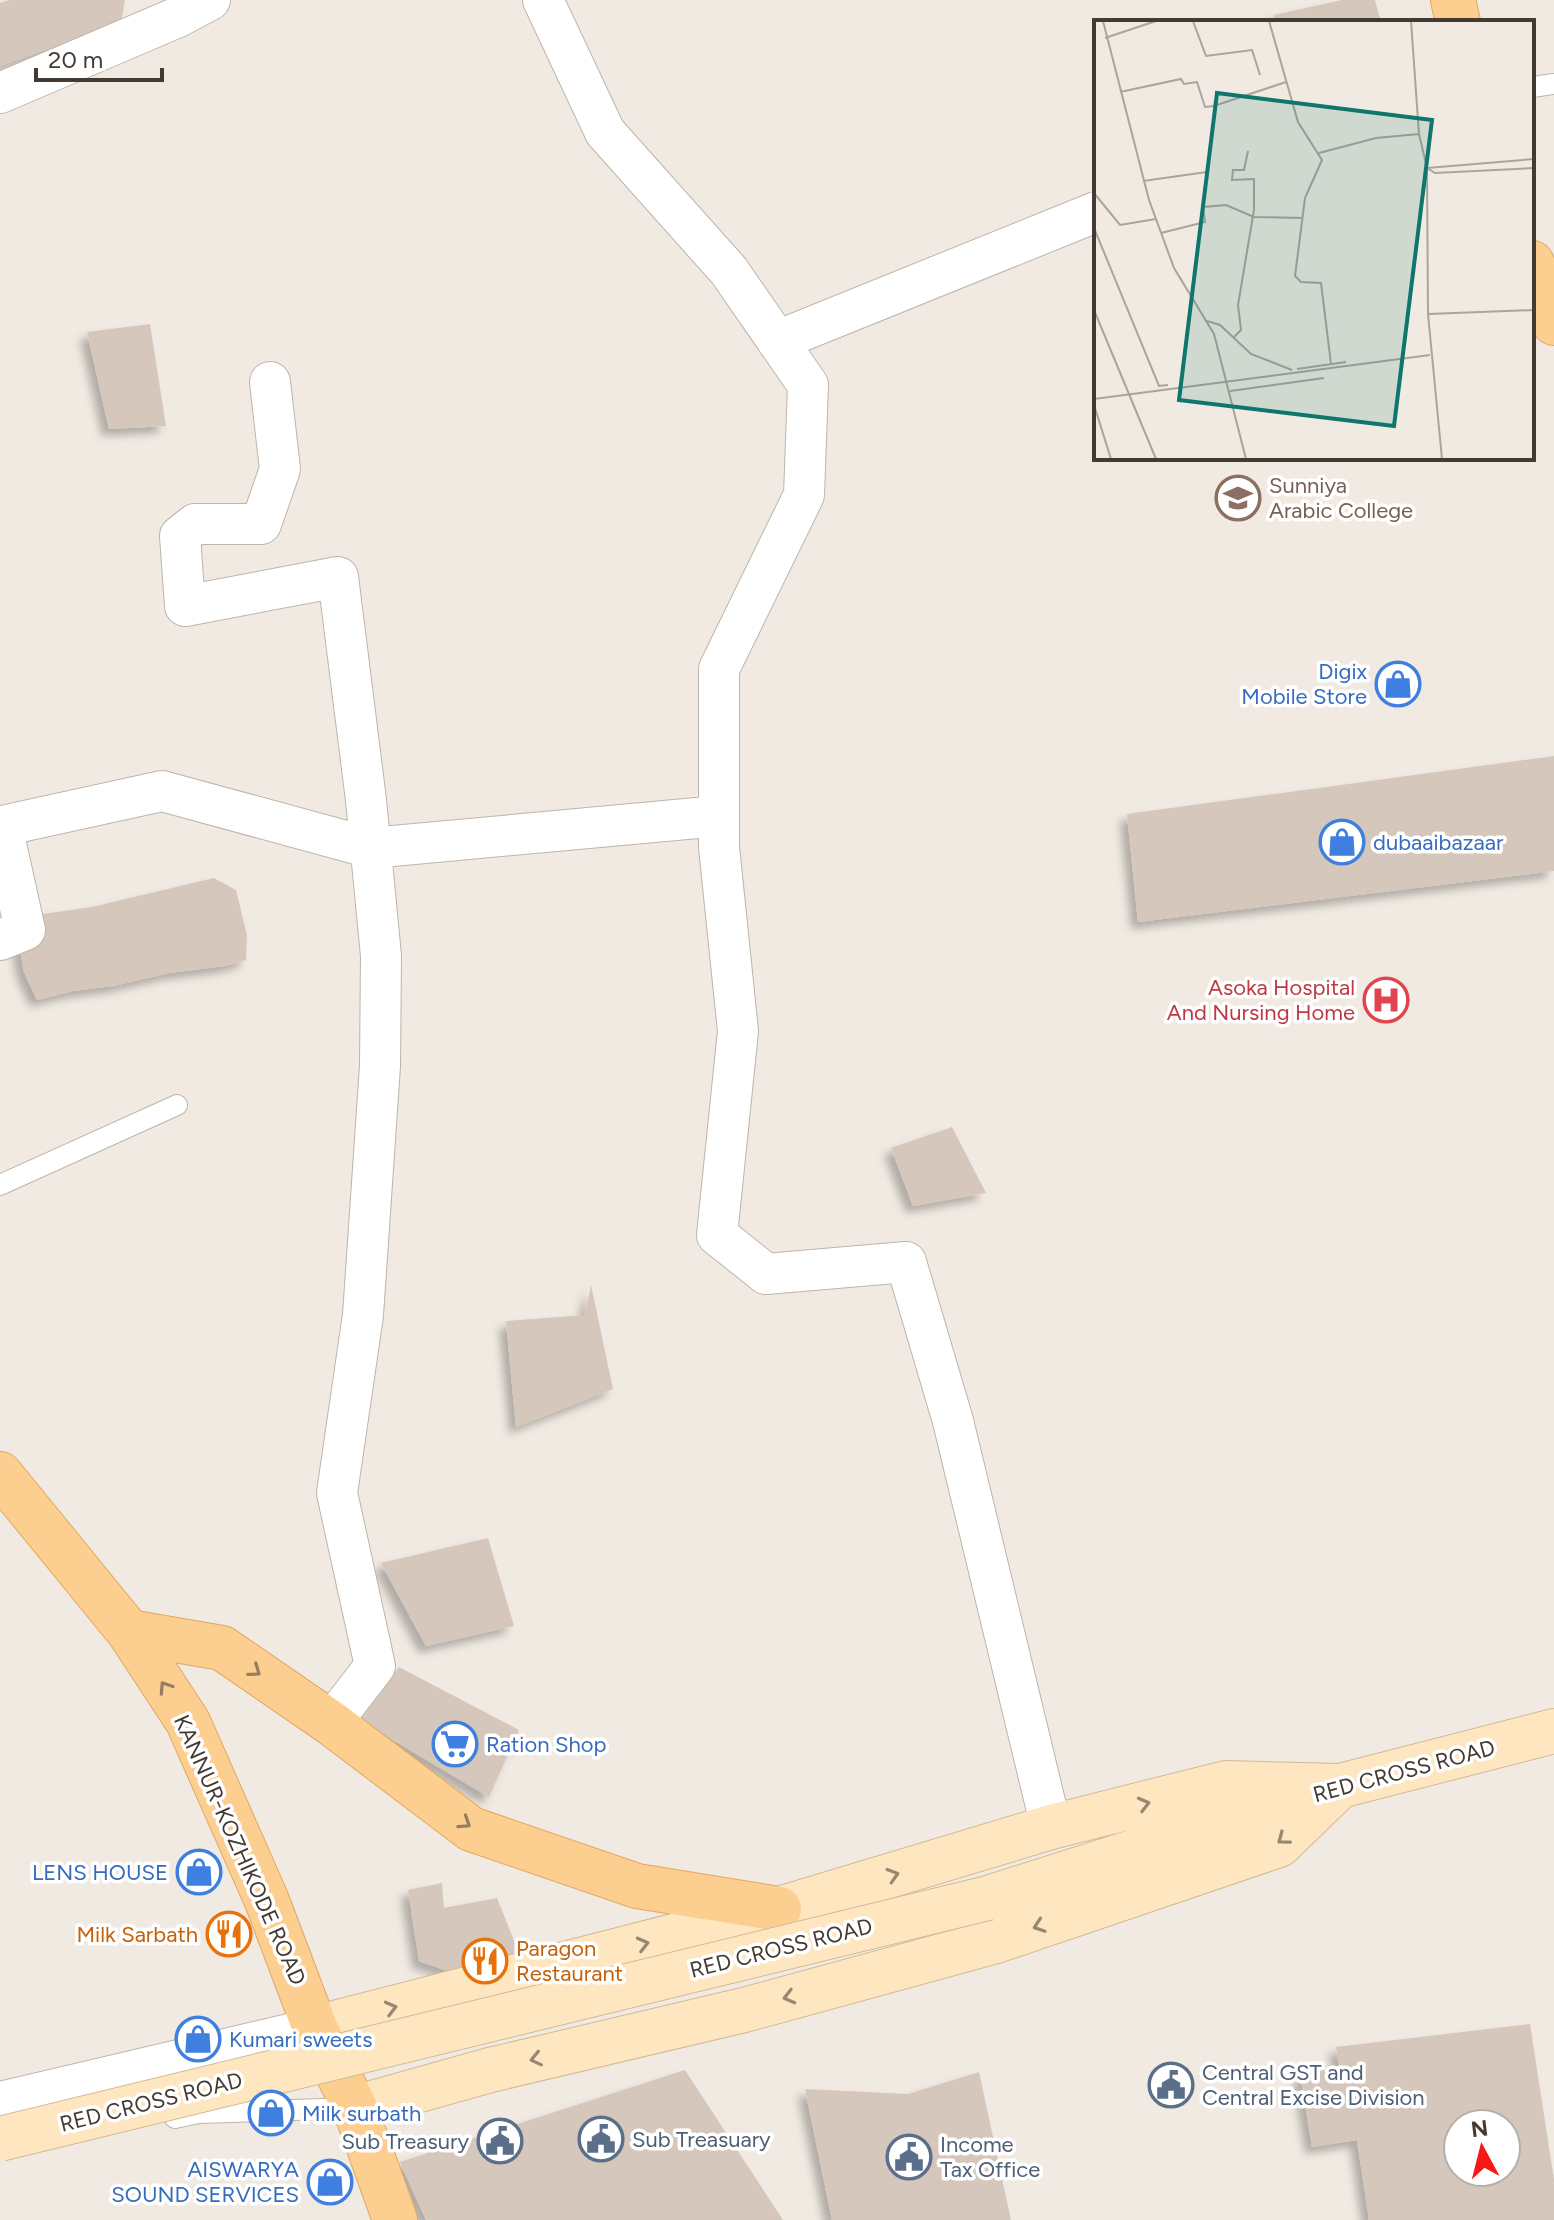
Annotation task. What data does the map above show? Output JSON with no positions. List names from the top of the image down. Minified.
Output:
{"streets":{"main road":["RED CROSS ROAD","KANNUR-KOZHIKODE ROAD"]},"one_way":["KANNUR-KOZHIKODE ROAD"],"places":{"school or university":["Sunniya Arabic College"],"shop":["Digix Mobile Store","dubaaibazaar","LENS HOUSE","Kumari sweets","Milk surbath","AISWARYA SOUND SERVICES"],"hospital":["Asoka Hospital And Nursing Home"],"supermarket":["Ration Shop"],"restaurant":["Milk Sarbath","Paragon Restaurant"],"public building":["Central GST and Central Excise Division","Sub Treasuary","Sub Treasury","Income Tax Office"]},"scale_bar":"20 m","north":"top"}
